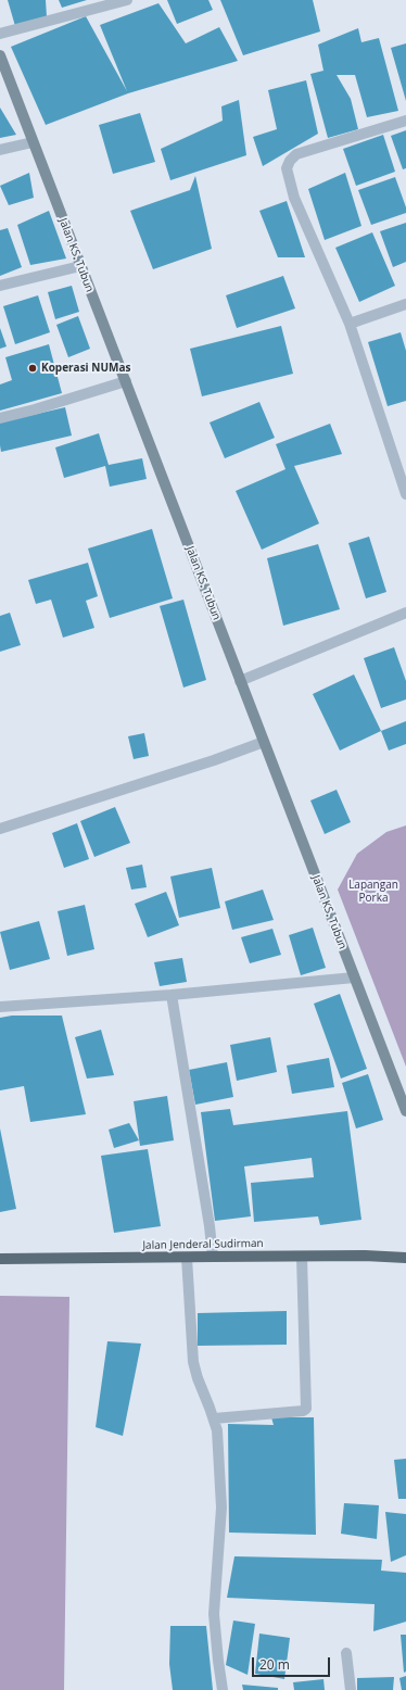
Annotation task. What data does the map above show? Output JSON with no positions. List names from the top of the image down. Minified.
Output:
{"streets":{"main road":["Jalan Jenderal Sudirman"],"street":["Jalan KS. Tubun"]},"parks":["Lapangan Porka"],"places":["Koperasi NUMas"],"scale_bar":"20 m"}
